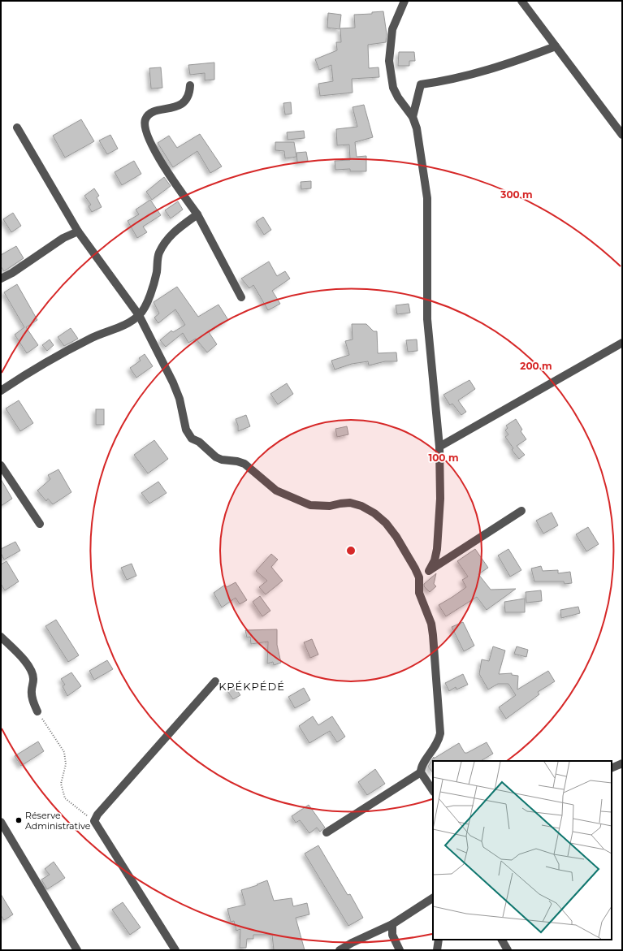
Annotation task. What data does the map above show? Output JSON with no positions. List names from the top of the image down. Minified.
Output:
{"districts":["KPÉKPÉDÉ"],"places":["Réserve Administrative"],"rings":["300 m","200 m","100 m"]}
